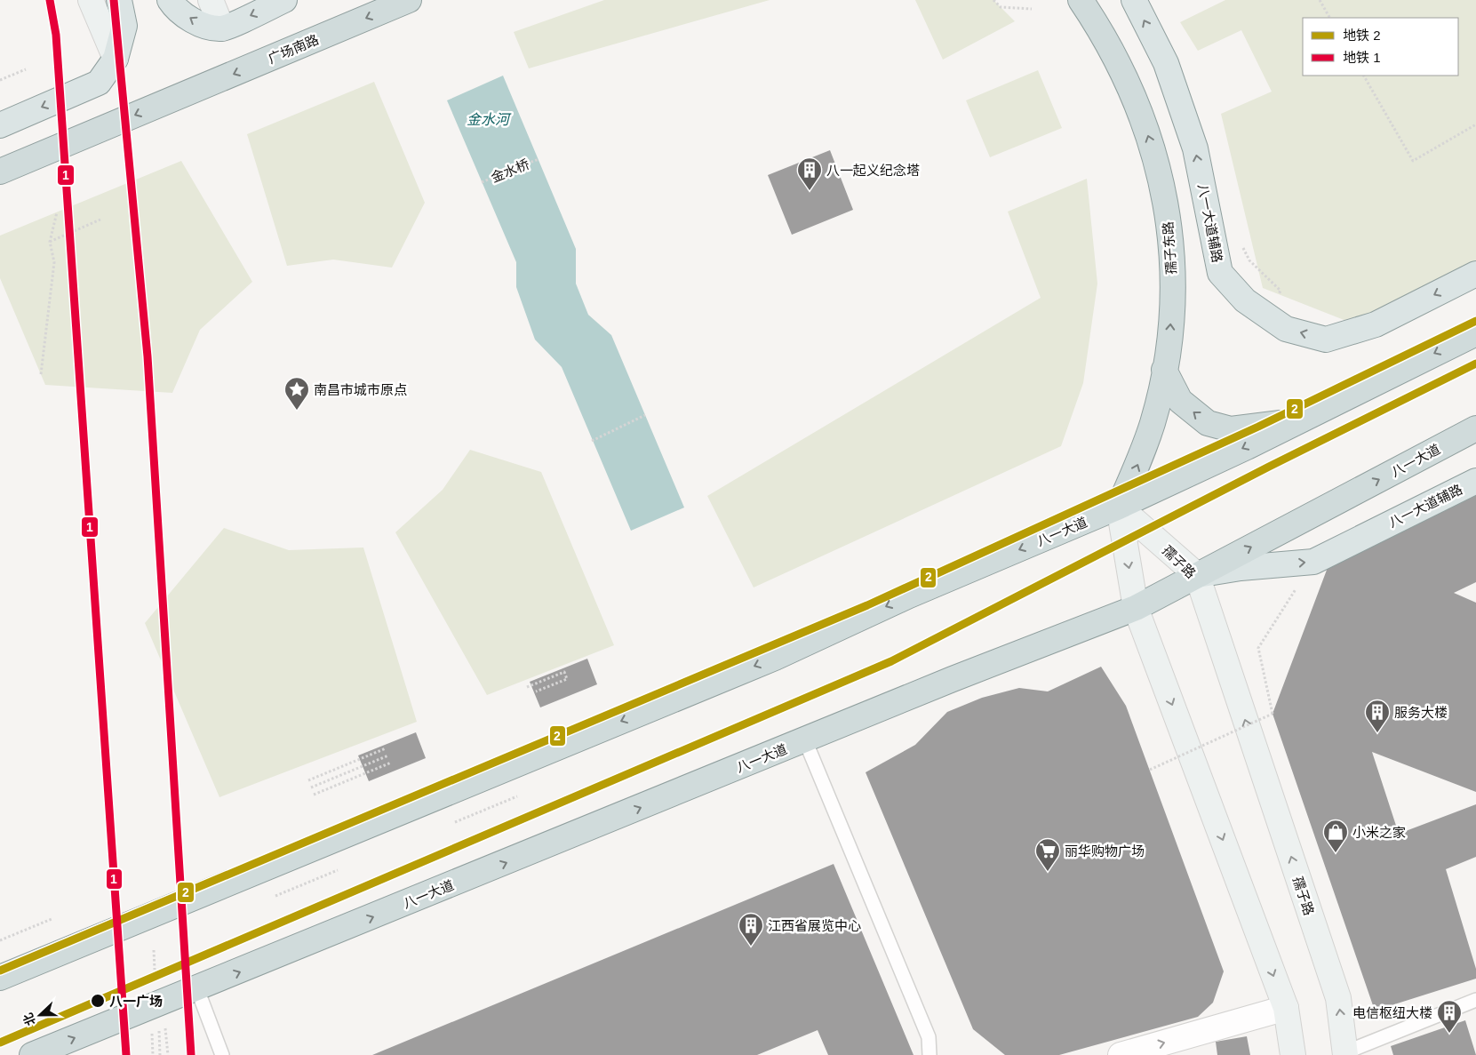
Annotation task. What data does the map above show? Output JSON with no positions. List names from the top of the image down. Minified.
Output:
{"streets":{"highway":["广场南路","孺子东路","八一大道"],"main road":["八一大道辅路","孺子路"],"path":["金水桥"]},"crossings":[["八一大道辅路","八一大道"],["八一大道辅路","孺子路"],["孺子东路","八一大道"],["孺子东路","孺子路"],["八一大道","孺子路"]],"one_way":["广场南路","孺子东路"],"water":["金水河"],"places":{"building":["八一起义纪念塔","服务大楼","江西省展览中心","电信枢纽大楼"],"place":["南昌市城市原点"],"shop":["小米之家"],"supermarket":["丽华购物广场"],"other":["八一广场"]},"lines":["metro line 1","metro line 2"],"legend":["地铁 2","地铁 1"],"north":"left"}
